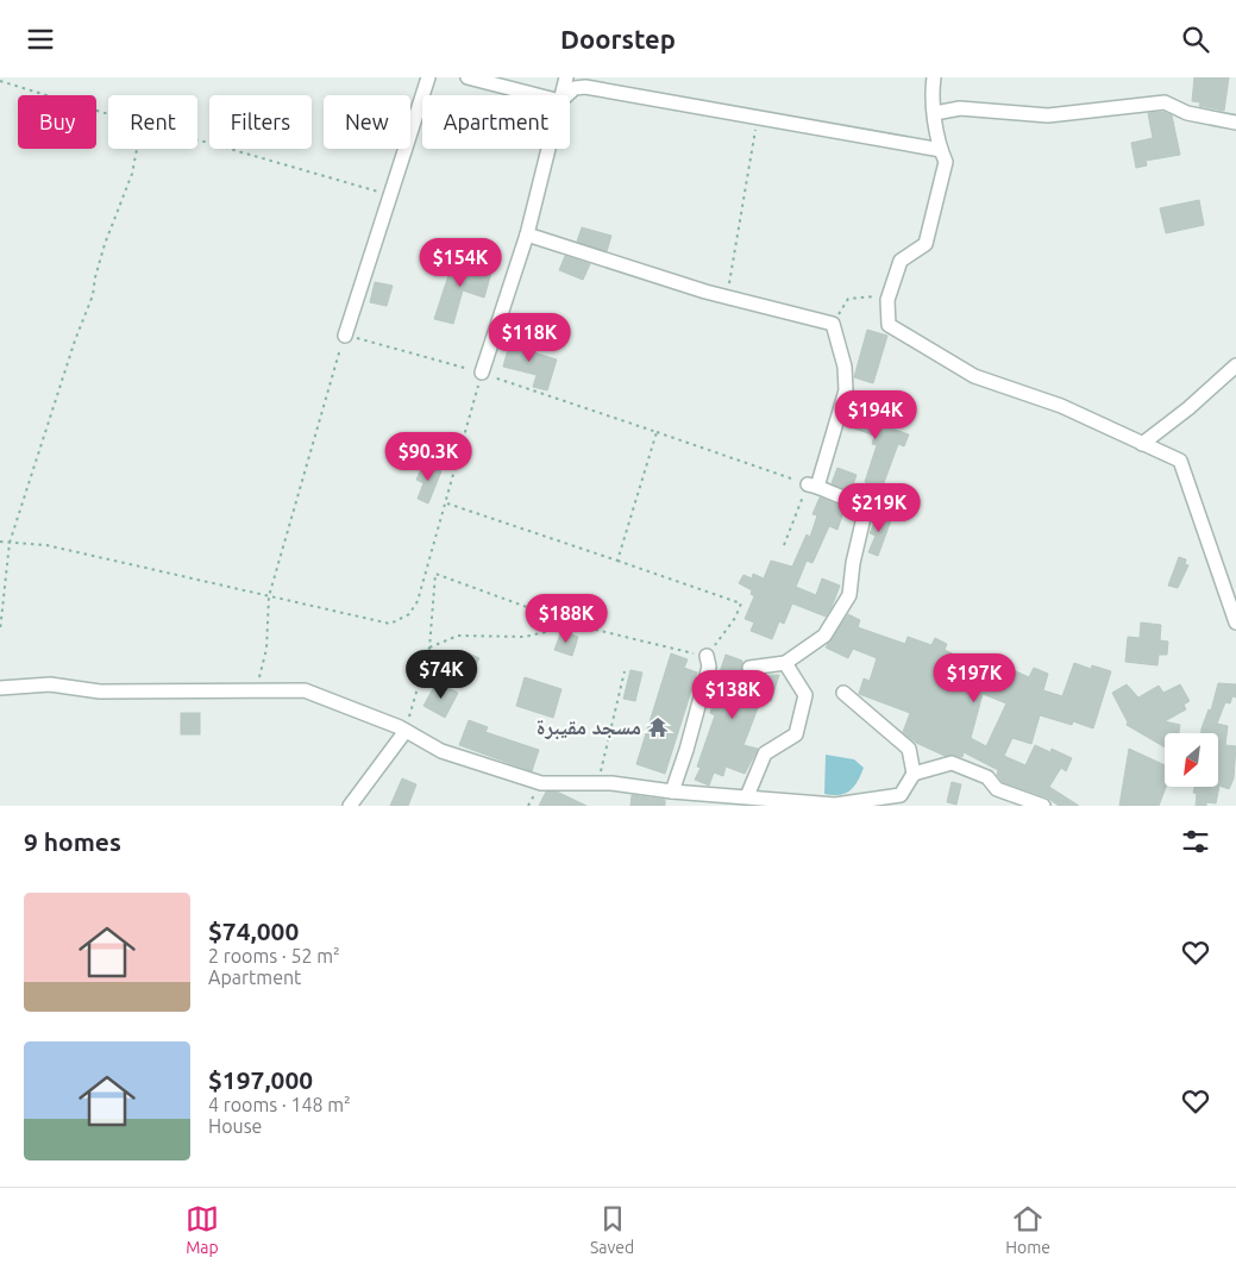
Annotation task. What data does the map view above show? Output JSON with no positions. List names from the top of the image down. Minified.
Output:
{"places":{"temple":["مسجد مقيبرة"]},"north":"bottom left","page":{"header":"Doorstep","chip":["Buy","Rent","Filters","New","Apartment"],"price":["$154K","$118K","$194K","$90.3K","$219K","$188K","$74K","$197K","$138K"],"heading":"9 homes","list":[{"name":"$74,000","note":"2 rooms · 52 m² · Apartment"},{"name":"$197,000","note":"4 rooms · 148 m² · House"}],"tabs":["Map","Saved","Home"]}}
